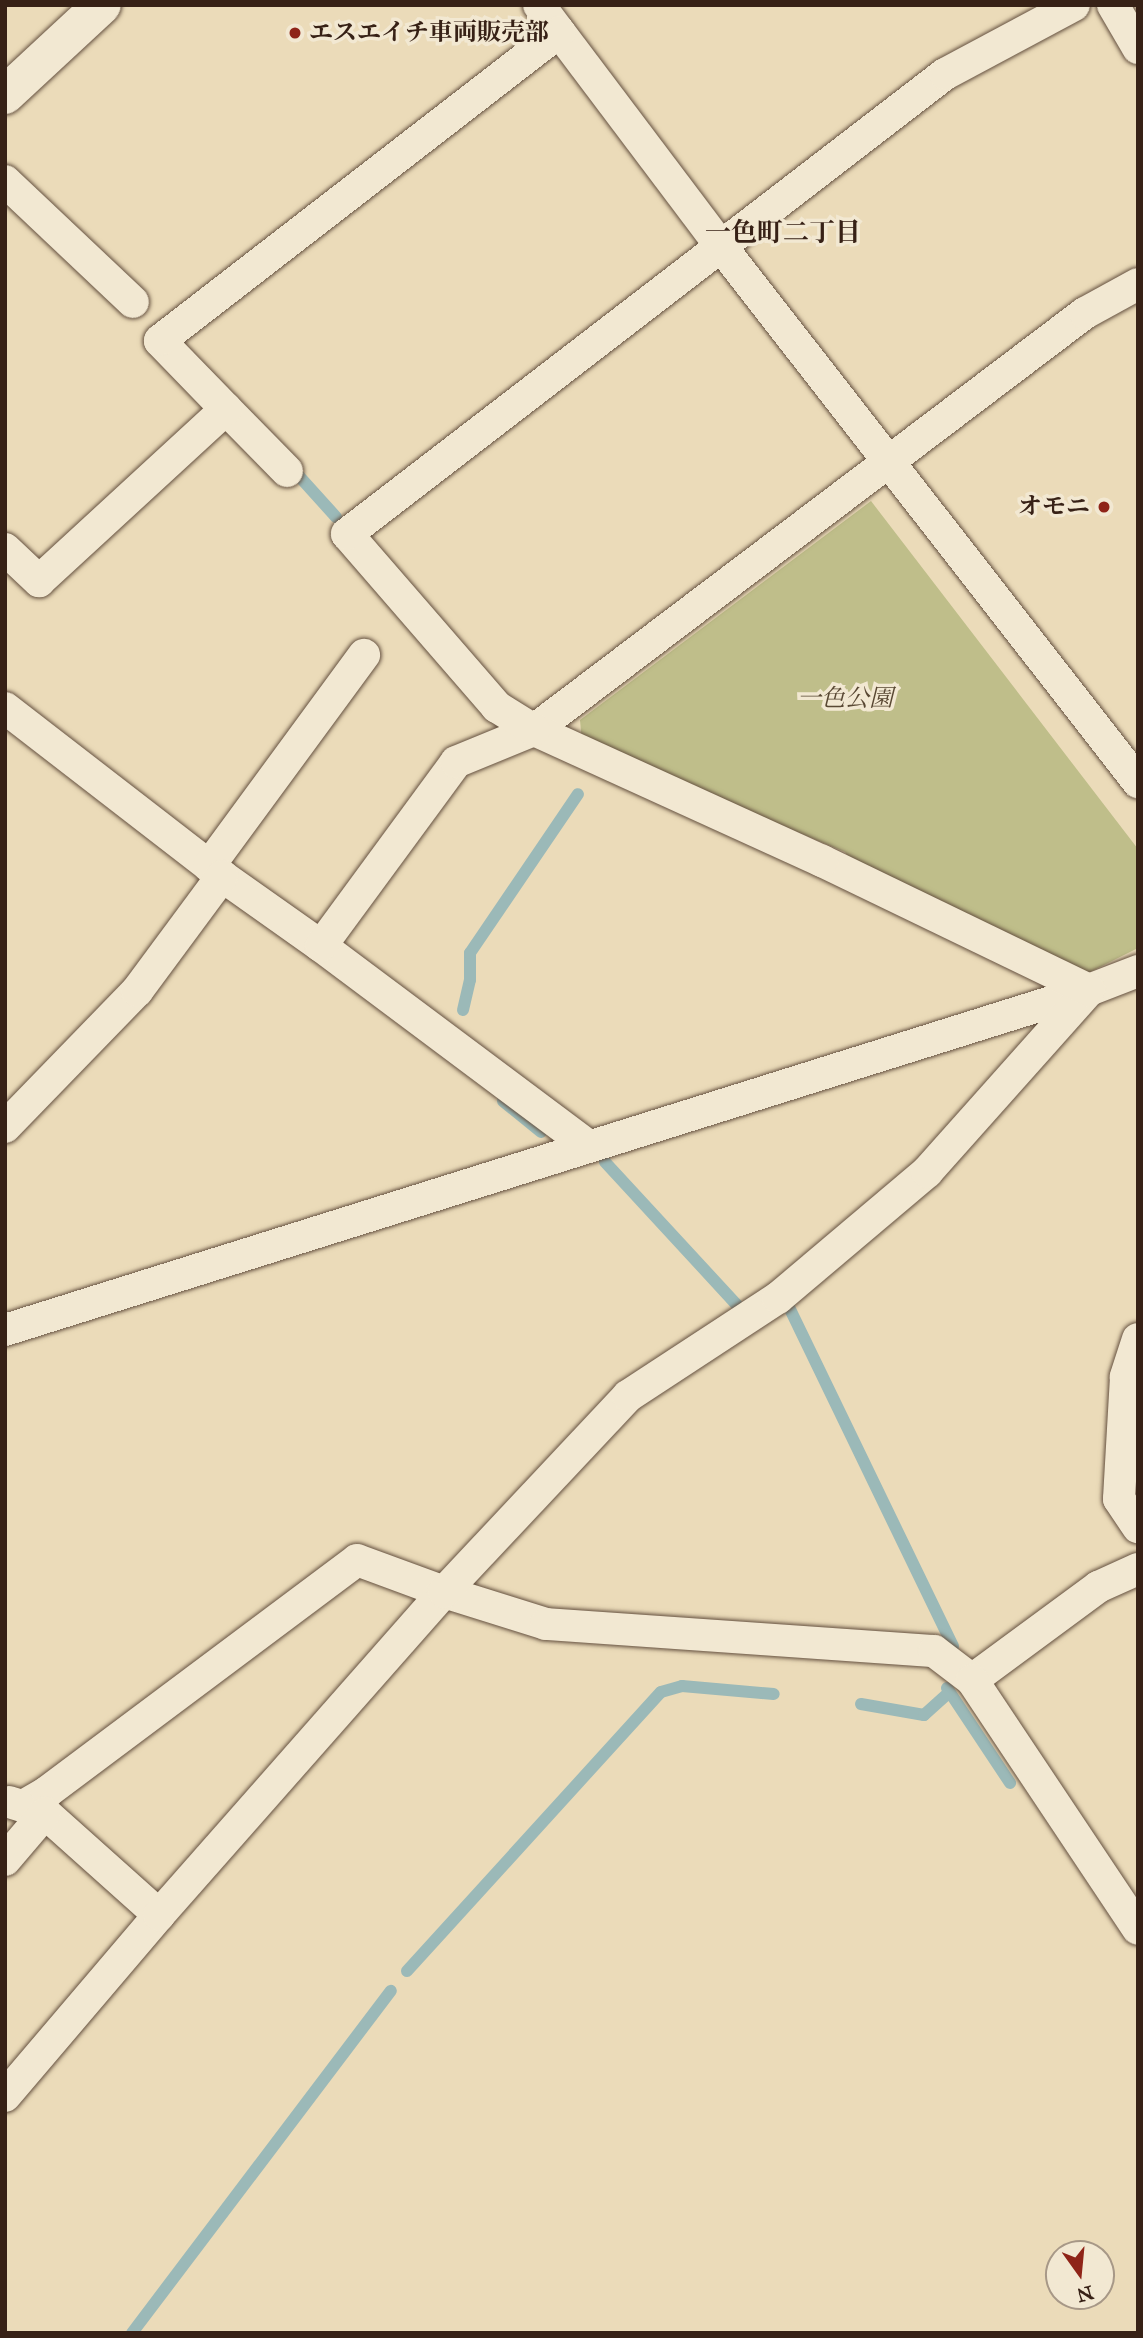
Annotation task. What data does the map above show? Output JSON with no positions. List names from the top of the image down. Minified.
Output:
{"districts":["一色町二丁目"],"parks":["一色公園"],"places":["エスエイチ車両販売部","オモニ"],"north":"bottom"}
